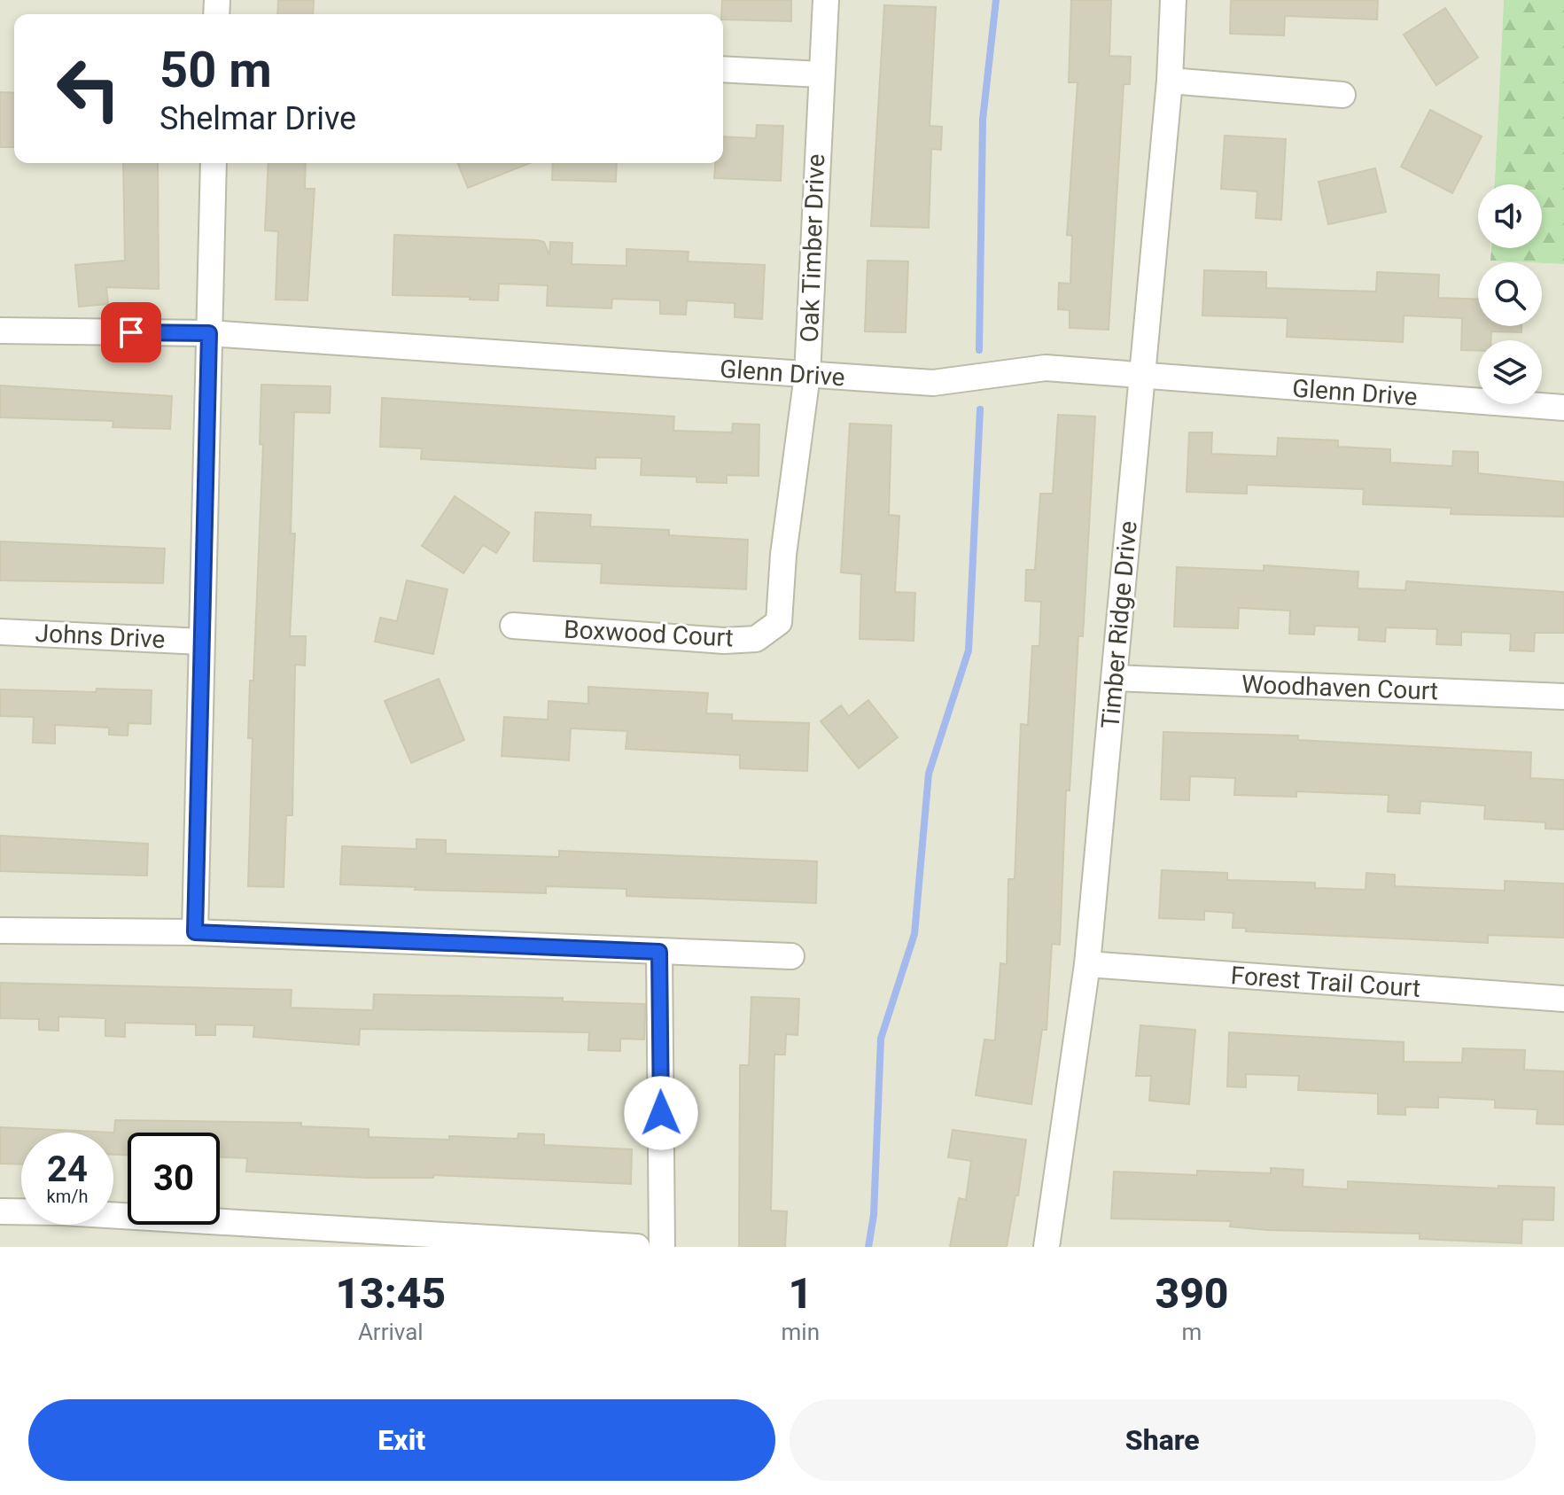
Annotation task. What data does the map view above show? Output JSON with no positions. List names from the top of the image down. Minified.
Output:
{"streets":{"street":["Oak Timber Drive","Glenn Drive","Timber Ridge Drive","Boxwood Court","Johns Drive","Woodhaven Court","Forest Trail Court"]},"crossings":[["Oak Timber Drive","Glenn Drive"],["Oak Timber Drive","Boxwood Court"],["Glenn Drive","Timber Ridge Drive"],["Timber Ridge Drive","Woodhaven Court"],["Timber Ridge Drive","Forest Trail Court"]],"page":{"turn":["50 m","Shelmar Drive"],"speed":"24 km/h","limit":"30","eta":["13:45","Arrival","1","min","390","m"],"buttons":["Exit","Share"]}}
